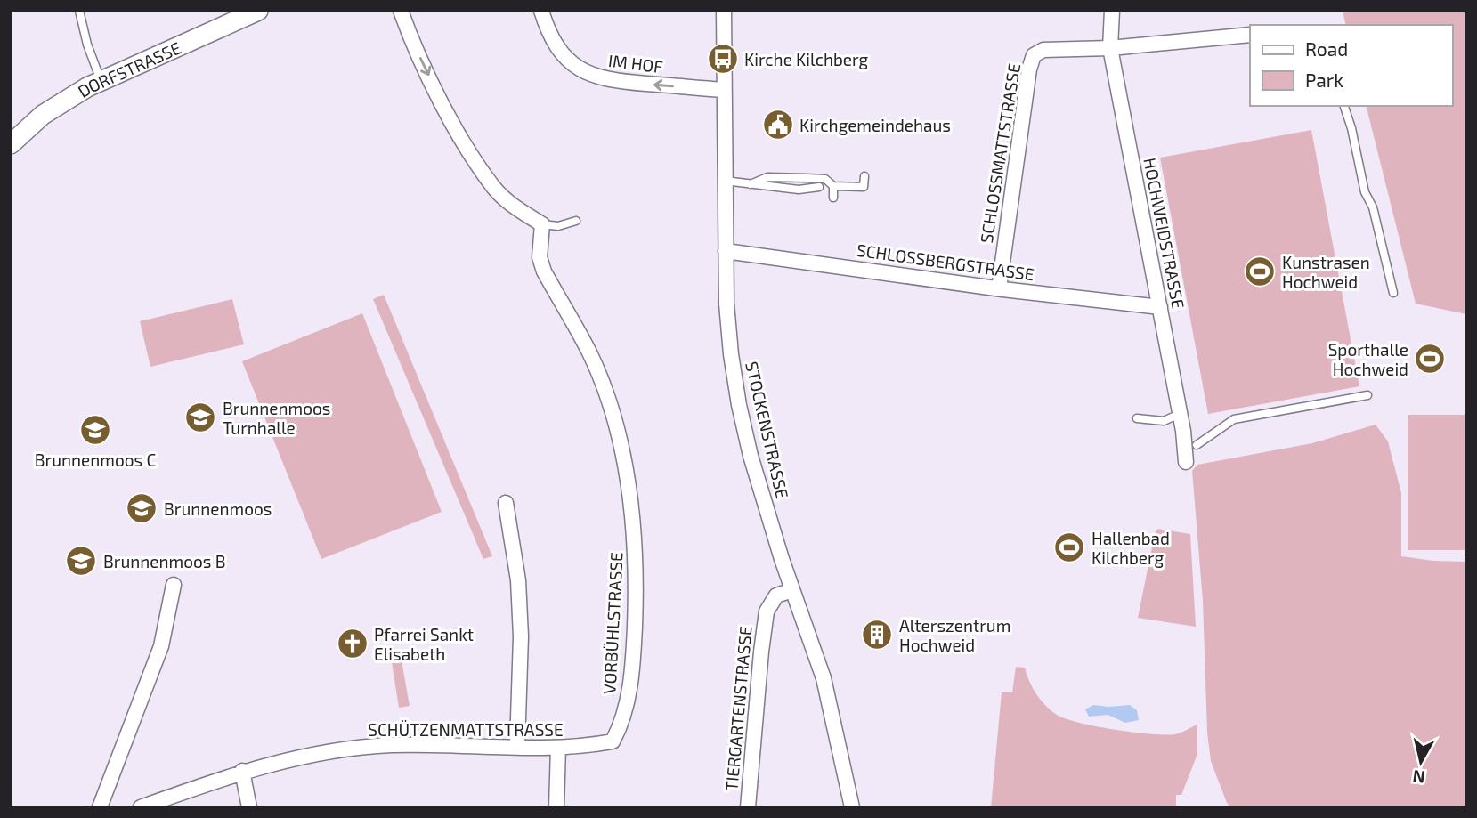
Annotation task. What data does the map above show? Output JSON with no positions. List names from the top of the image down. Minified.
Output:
{"streets":{"street":["IM HOF","DORFSTRASSE","SCHLOSSMATTSTRASSE","HOCHWEIDSTRASSE","SCHLOSSBERGSTRASSE","STOCKENSTRASSE","VORBÜHLSTRASSE","TIERGARTENSTRASSE","SCHÜTZENMATTSTRASSE"]},"crossings":[["IM HOF","STOCKENSTRASSE"],["SCHLOSSMATTSTRASSE","HOCHWEIDSTRASSE"],["SCHLOSSMATTSTRASSE","SCHLOSSBERGSTRASSE"],["HOCHWEIDSTRASSE","SCHLOSSBERGSTRASSE"],["SCHLOSSBERGSTRASSE","STOCKENSTRASSE"],["STOCKENSTRASSE","TIERGARTENSTRASSE"],["VORBÜHLSTRASSE","SCHÜTZENMATTSTRASSE"]],"one_way":["IM HOF"],"places":{"bus stop":["Kirche Kilchberg"],"public building":["Kirchgemeindehaus"],"sports":["Kunstrasen Hochweid","Sporthalle Hochweid","Hallenbad Kilchberg"],"school or university":["Brunnenmoos Turnhalle","Brunnenmoos C","Brunnenmoos","Brunnenmoos B"],"building":["Alterszentrum Hochweid"],"church":["Pfarrei Sankt Elisabeth"]},"legend":["Road","Park"],"north":"bottom"}
